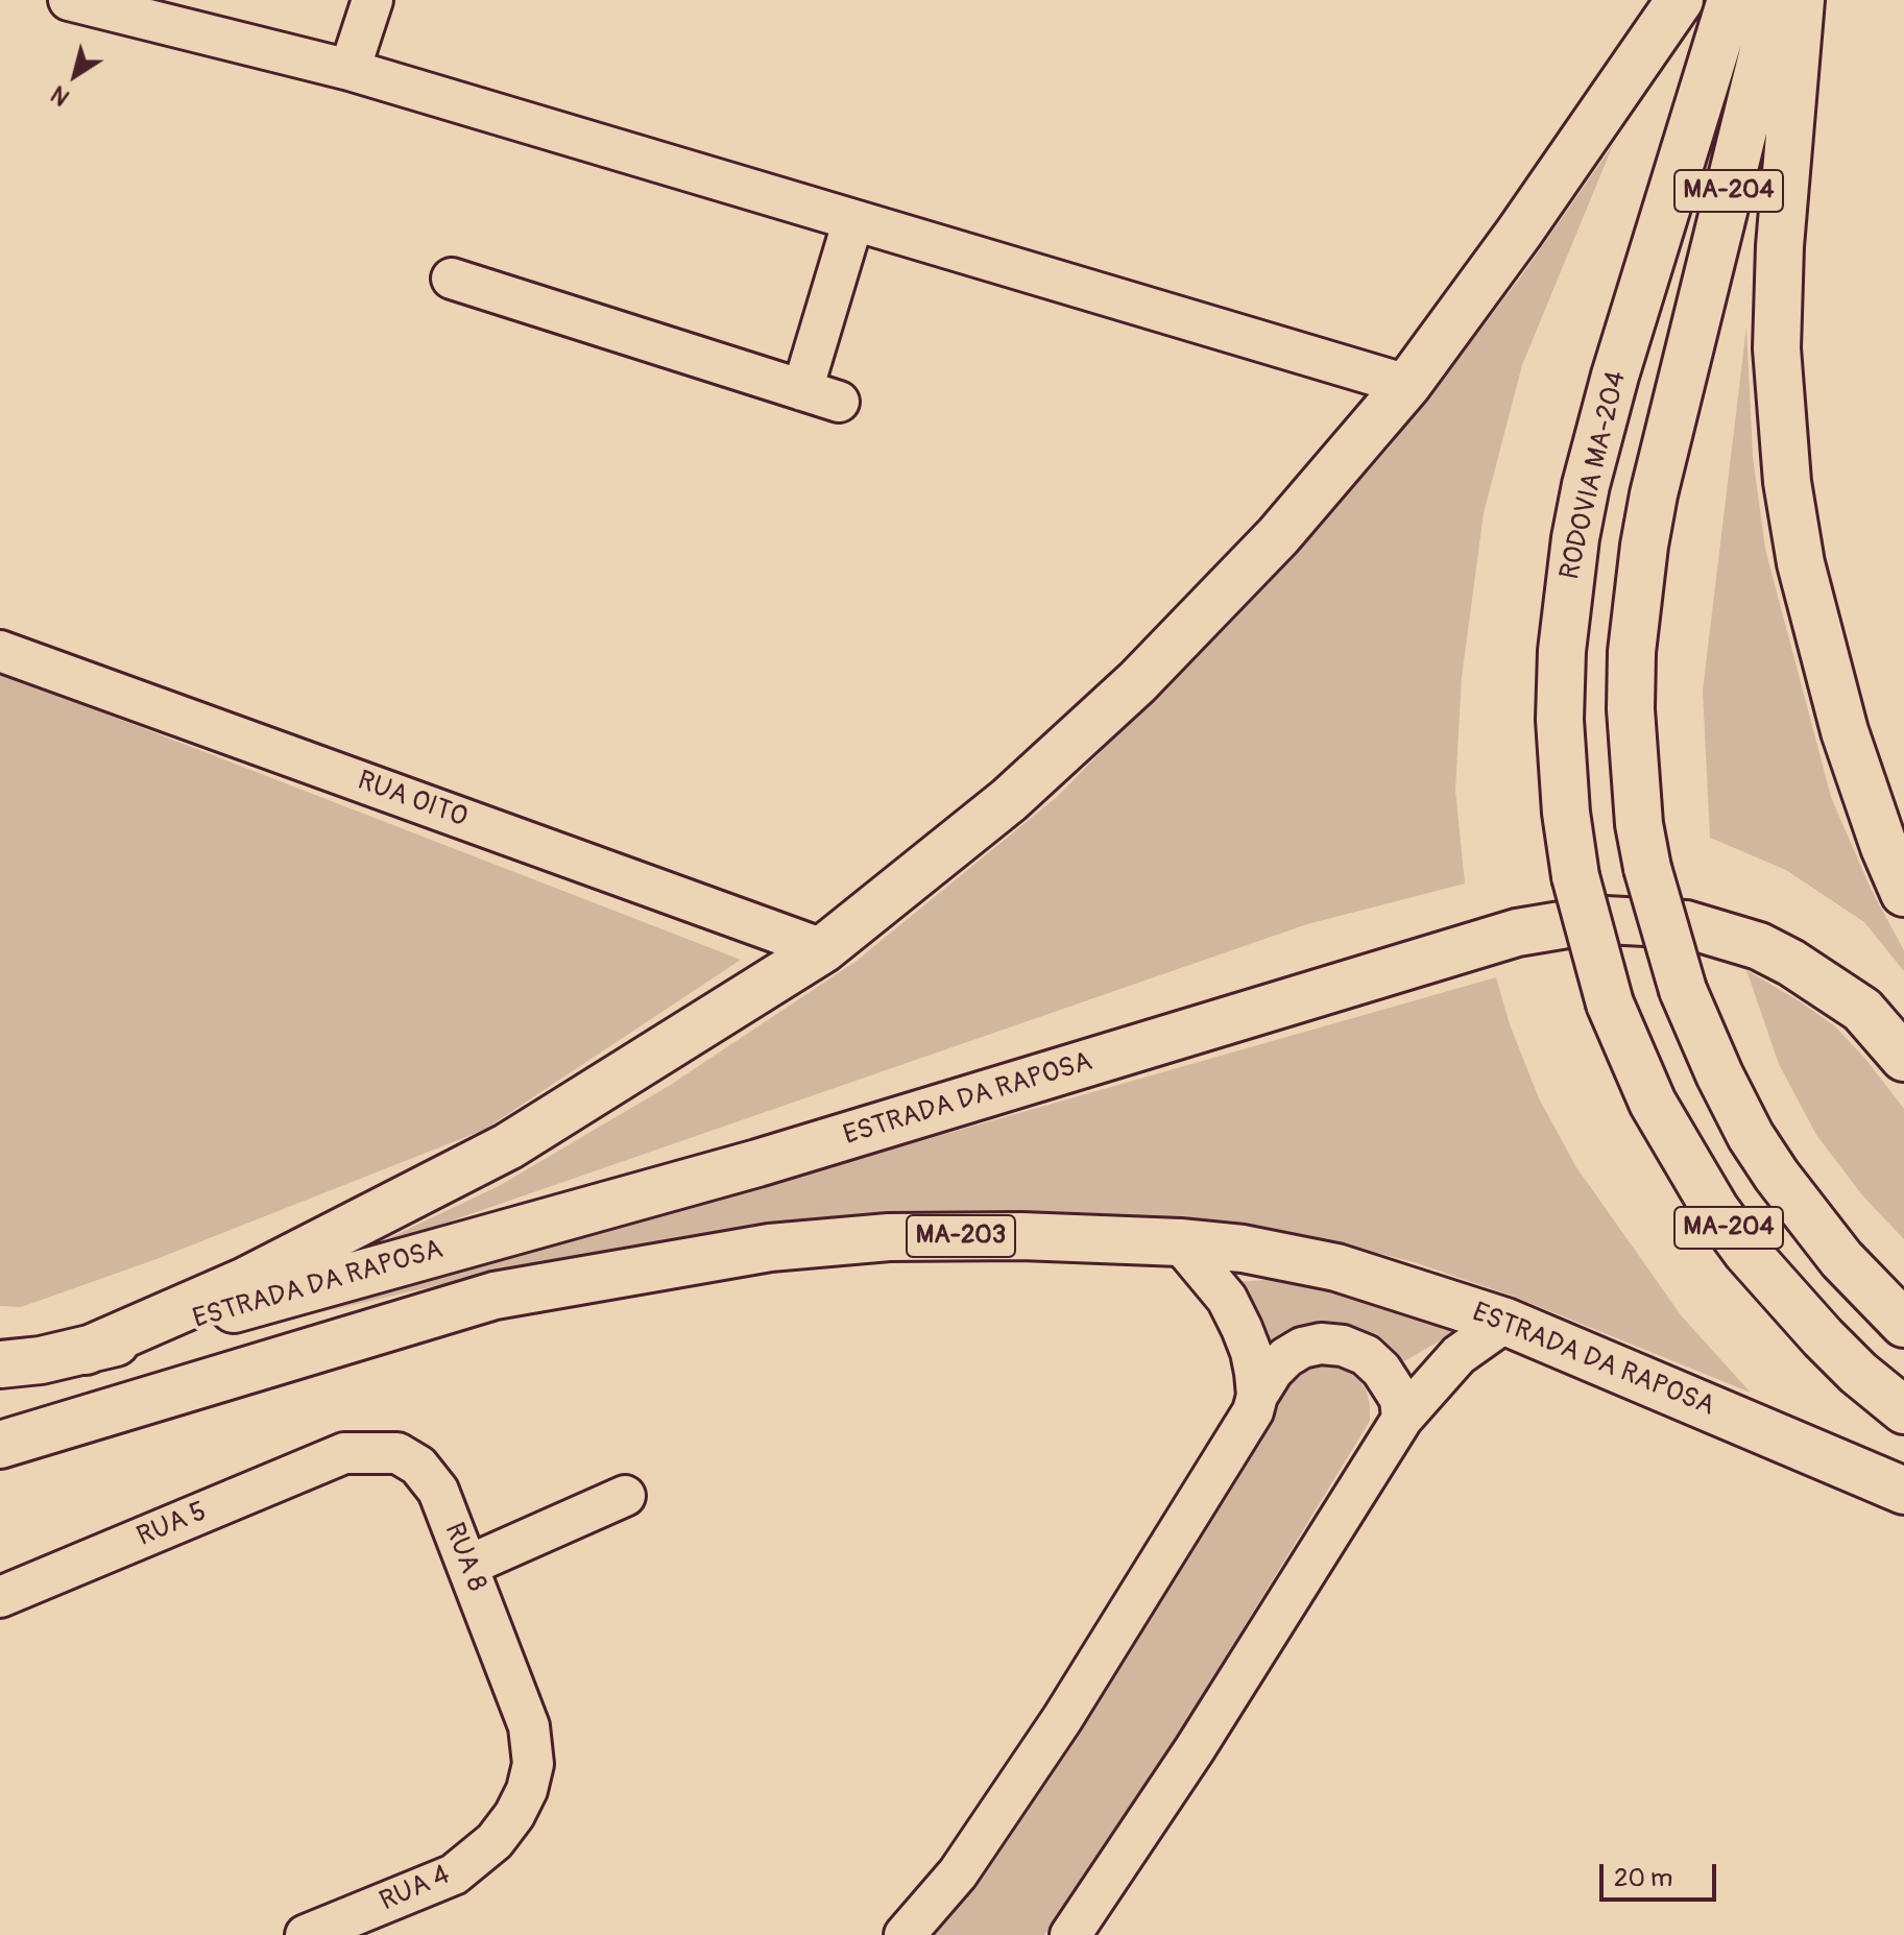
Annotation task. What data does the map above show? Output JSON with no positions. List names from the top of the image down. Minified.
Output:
{"streets":{"main road":["MA-204","RODOVIA MA-204","ESTRADA DA RAPOSA","MA-203"],"street":["RUA OITO","RUA 5","RUA 8","RUA 4"]},"crossings":[["RUA 5","RUA 8"],["RUA 8","RUA 4"]],"scale_bar":"20 m","north":"bottom left"}
